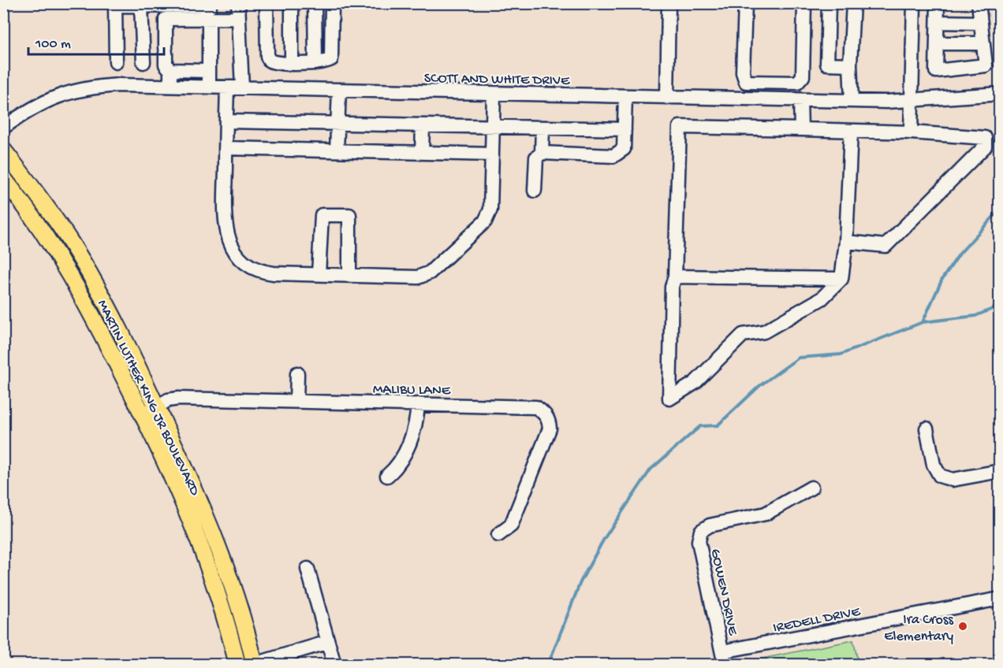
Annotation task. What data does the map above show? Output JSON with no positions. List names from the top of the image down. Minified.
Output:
{"streets":{"main road":["MARTIN LUTHER KING JR BOULEVARD"],"street":["SCOTT AND WHITE DRIVE","MALIBU LANE","GOWEN DRIVE","IREDELL DRIVE"]},"crossings":[["MALIBU LANE","MARTIN LUTHER KING JR BOULEVARD"],["GOWEN DRIVE","IREDELL DRIVE"]],"places":["Ira Cross Elementary"],"scale_bar":"100 m"}
